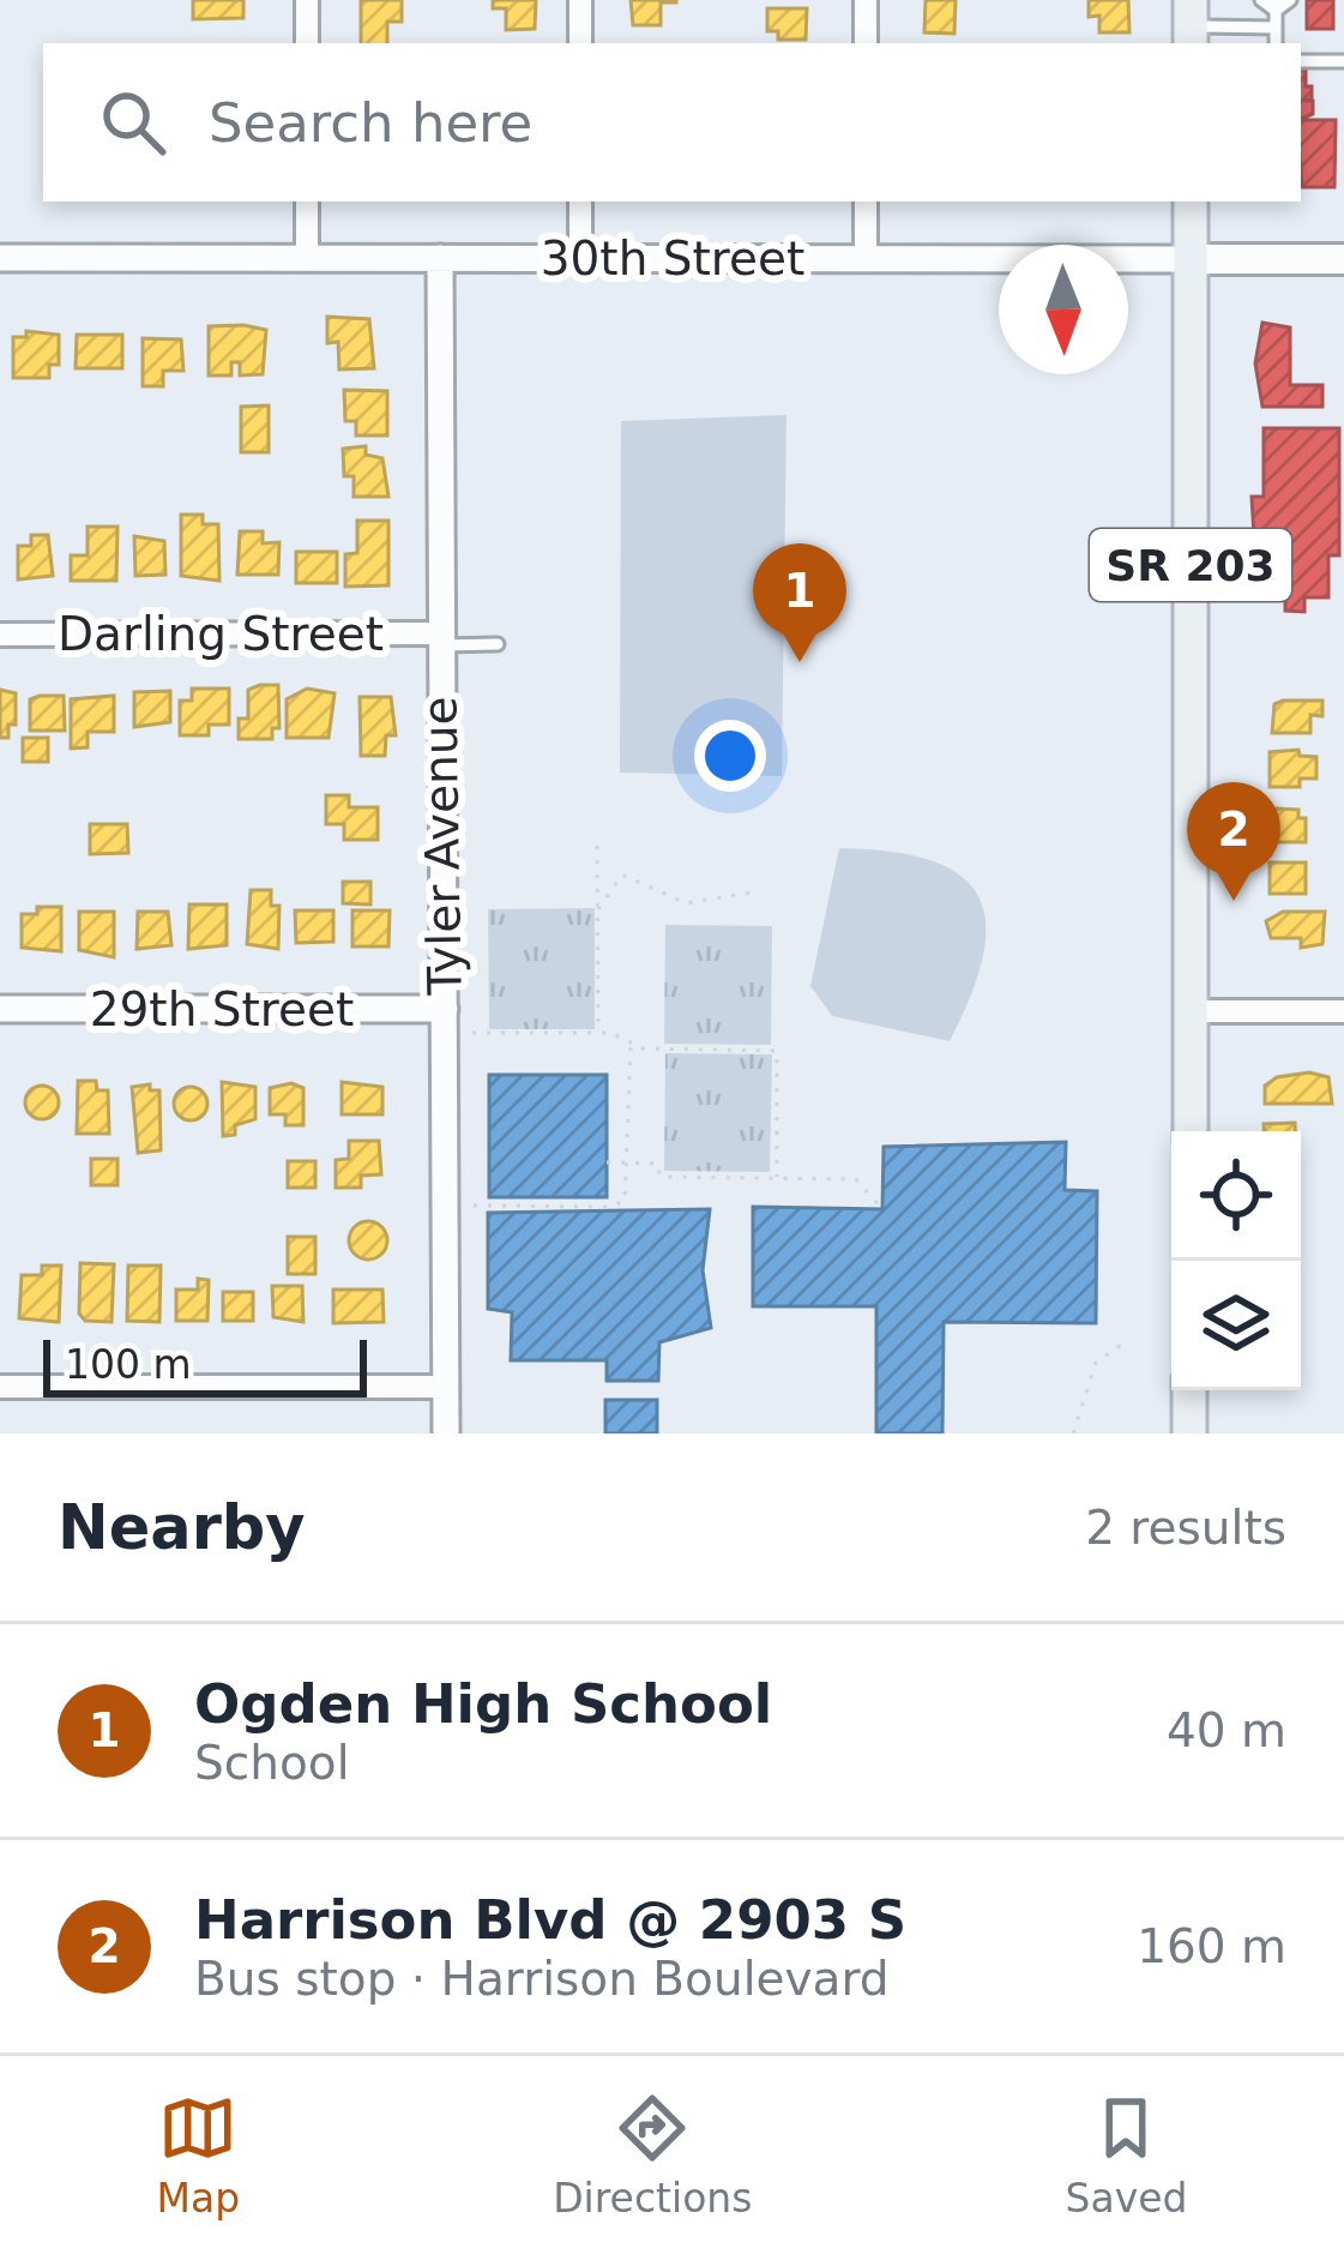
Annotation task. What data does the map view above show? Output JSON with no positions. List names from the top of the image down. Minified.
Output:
{"streets":{"main road":["30th Street","SR 203"],"street":["Darling Street","Tyler Avenue","29th Street"]},"crossings":[["30th Street","SR 203"],["30th Street","Tyler Avenue"],["Darling Street","Tyler Avenue"],["Tyler Avenue","29th Street"]],"scale_bar":"100 m","north":"bottom","page":{"search":"Search here","pins":["1","2"],"scale":"100 m","heading":["Nearby","2 results"],"list":[{"mark":"1","name":"Ogden High School","note":"School","value":"40 m"},{"mark":"2","name":"Harrison Blvd @ 2903 S","note":"Bus stop · Harrison Boulevard","value":"160 m"}],"nav":["Map","Directions","Saved"]}}
